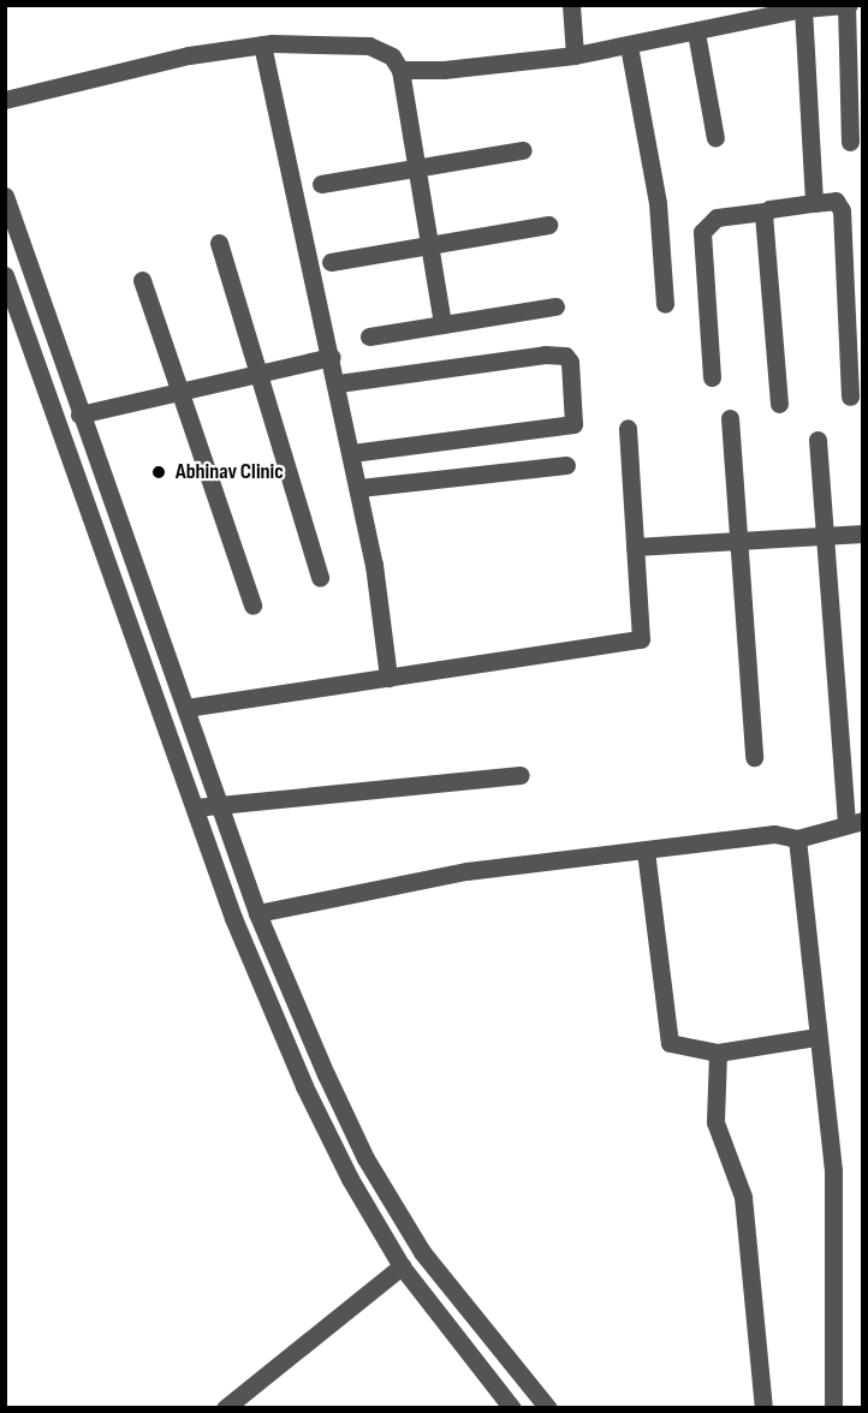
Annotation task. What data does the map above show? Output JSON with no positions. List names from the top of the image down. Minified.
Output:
{"places":["Abhinav Clinic"]}
